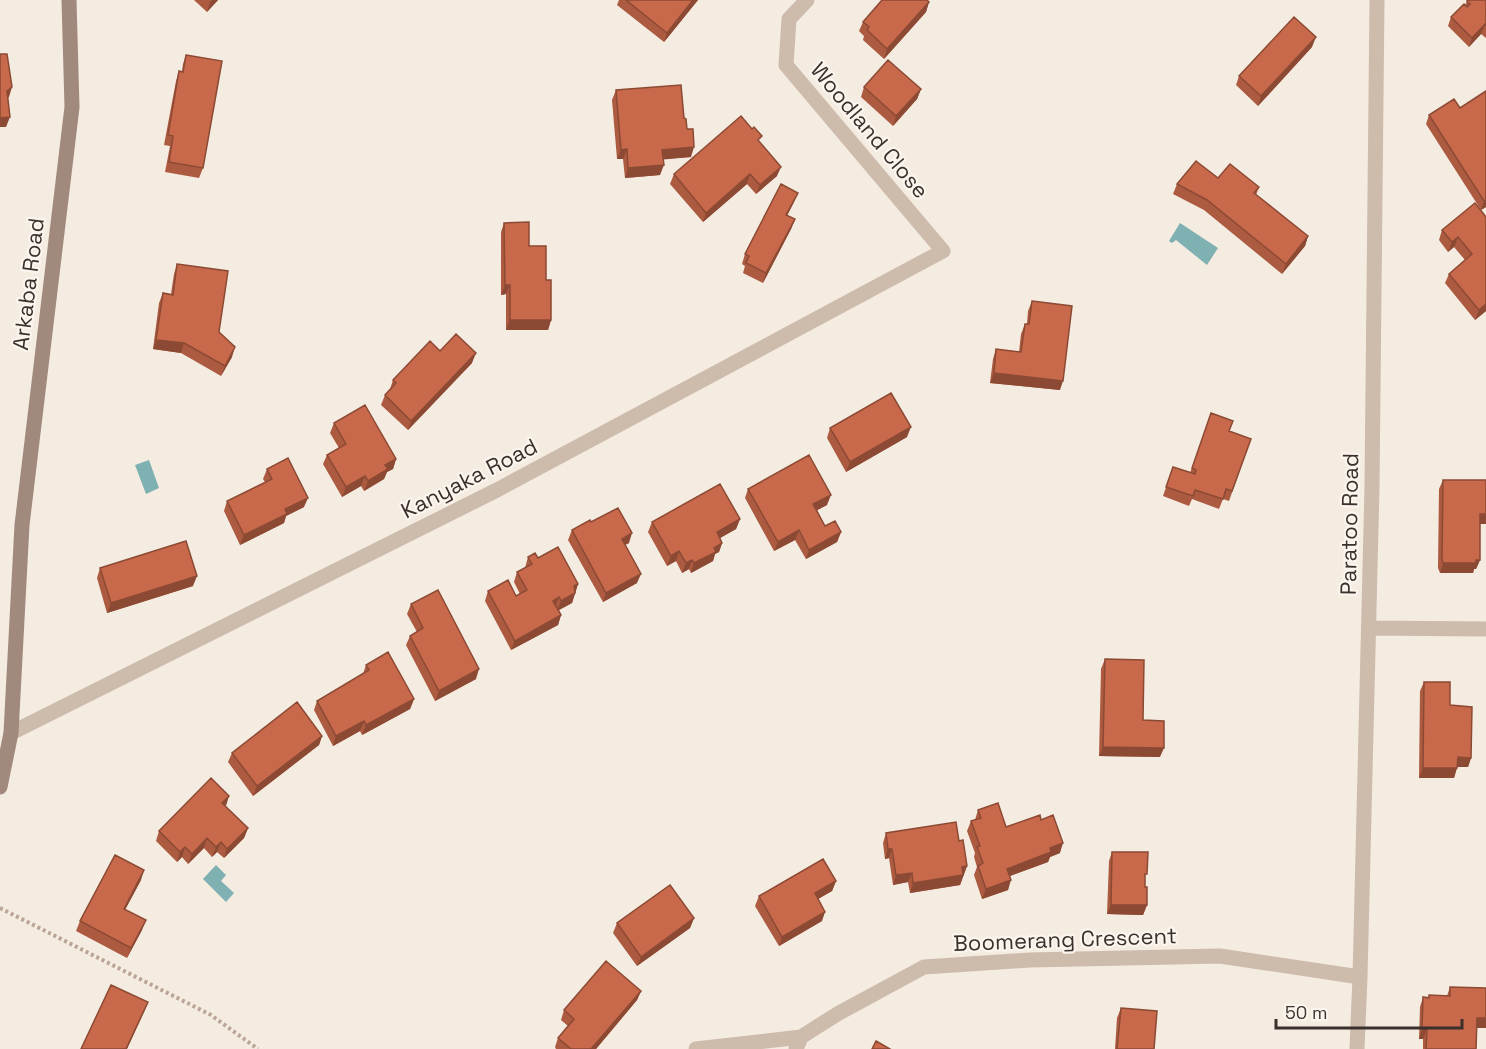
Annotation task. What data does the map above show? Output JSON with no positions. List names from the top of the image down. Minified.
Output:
{"streets":{"street":["Woodland Close","Arkaba Road","Kanyaka Road","Paratoo Road","Boomerang Crescent"]},"crossings":[["Woodland Close","Kanyaka Road"],["Arkaba Road","Kanyaka Road"],["Paratoo Road","Boomerang Crescent"]],"scale_bar":"50 m"}
